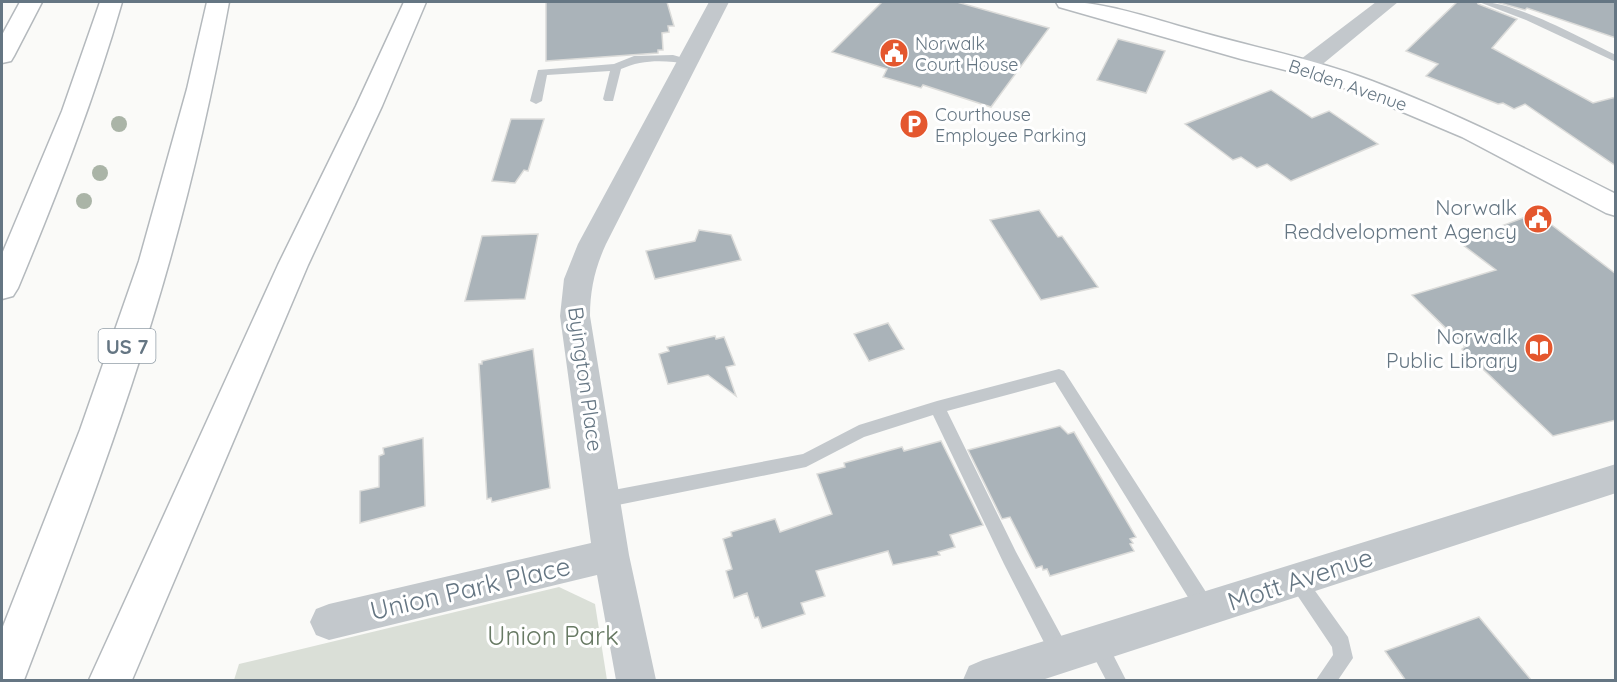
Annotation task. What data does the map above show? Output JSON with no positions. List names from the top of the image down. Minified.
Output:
{"streets":{"main road":["Belden Avenue","US 7"],"street":["Byington Place","Mott Avenue","Union Park Place"]},"crossings":[["Byington Place","Union Park Place"]],"parks":["Union Park"],"places":{"public building":["Norwalk Court House","Norwalk Reddvelopment Agency"],"parking":["Courthouse Employee Parking"],"library":["Norwalk Public Library"]}}
